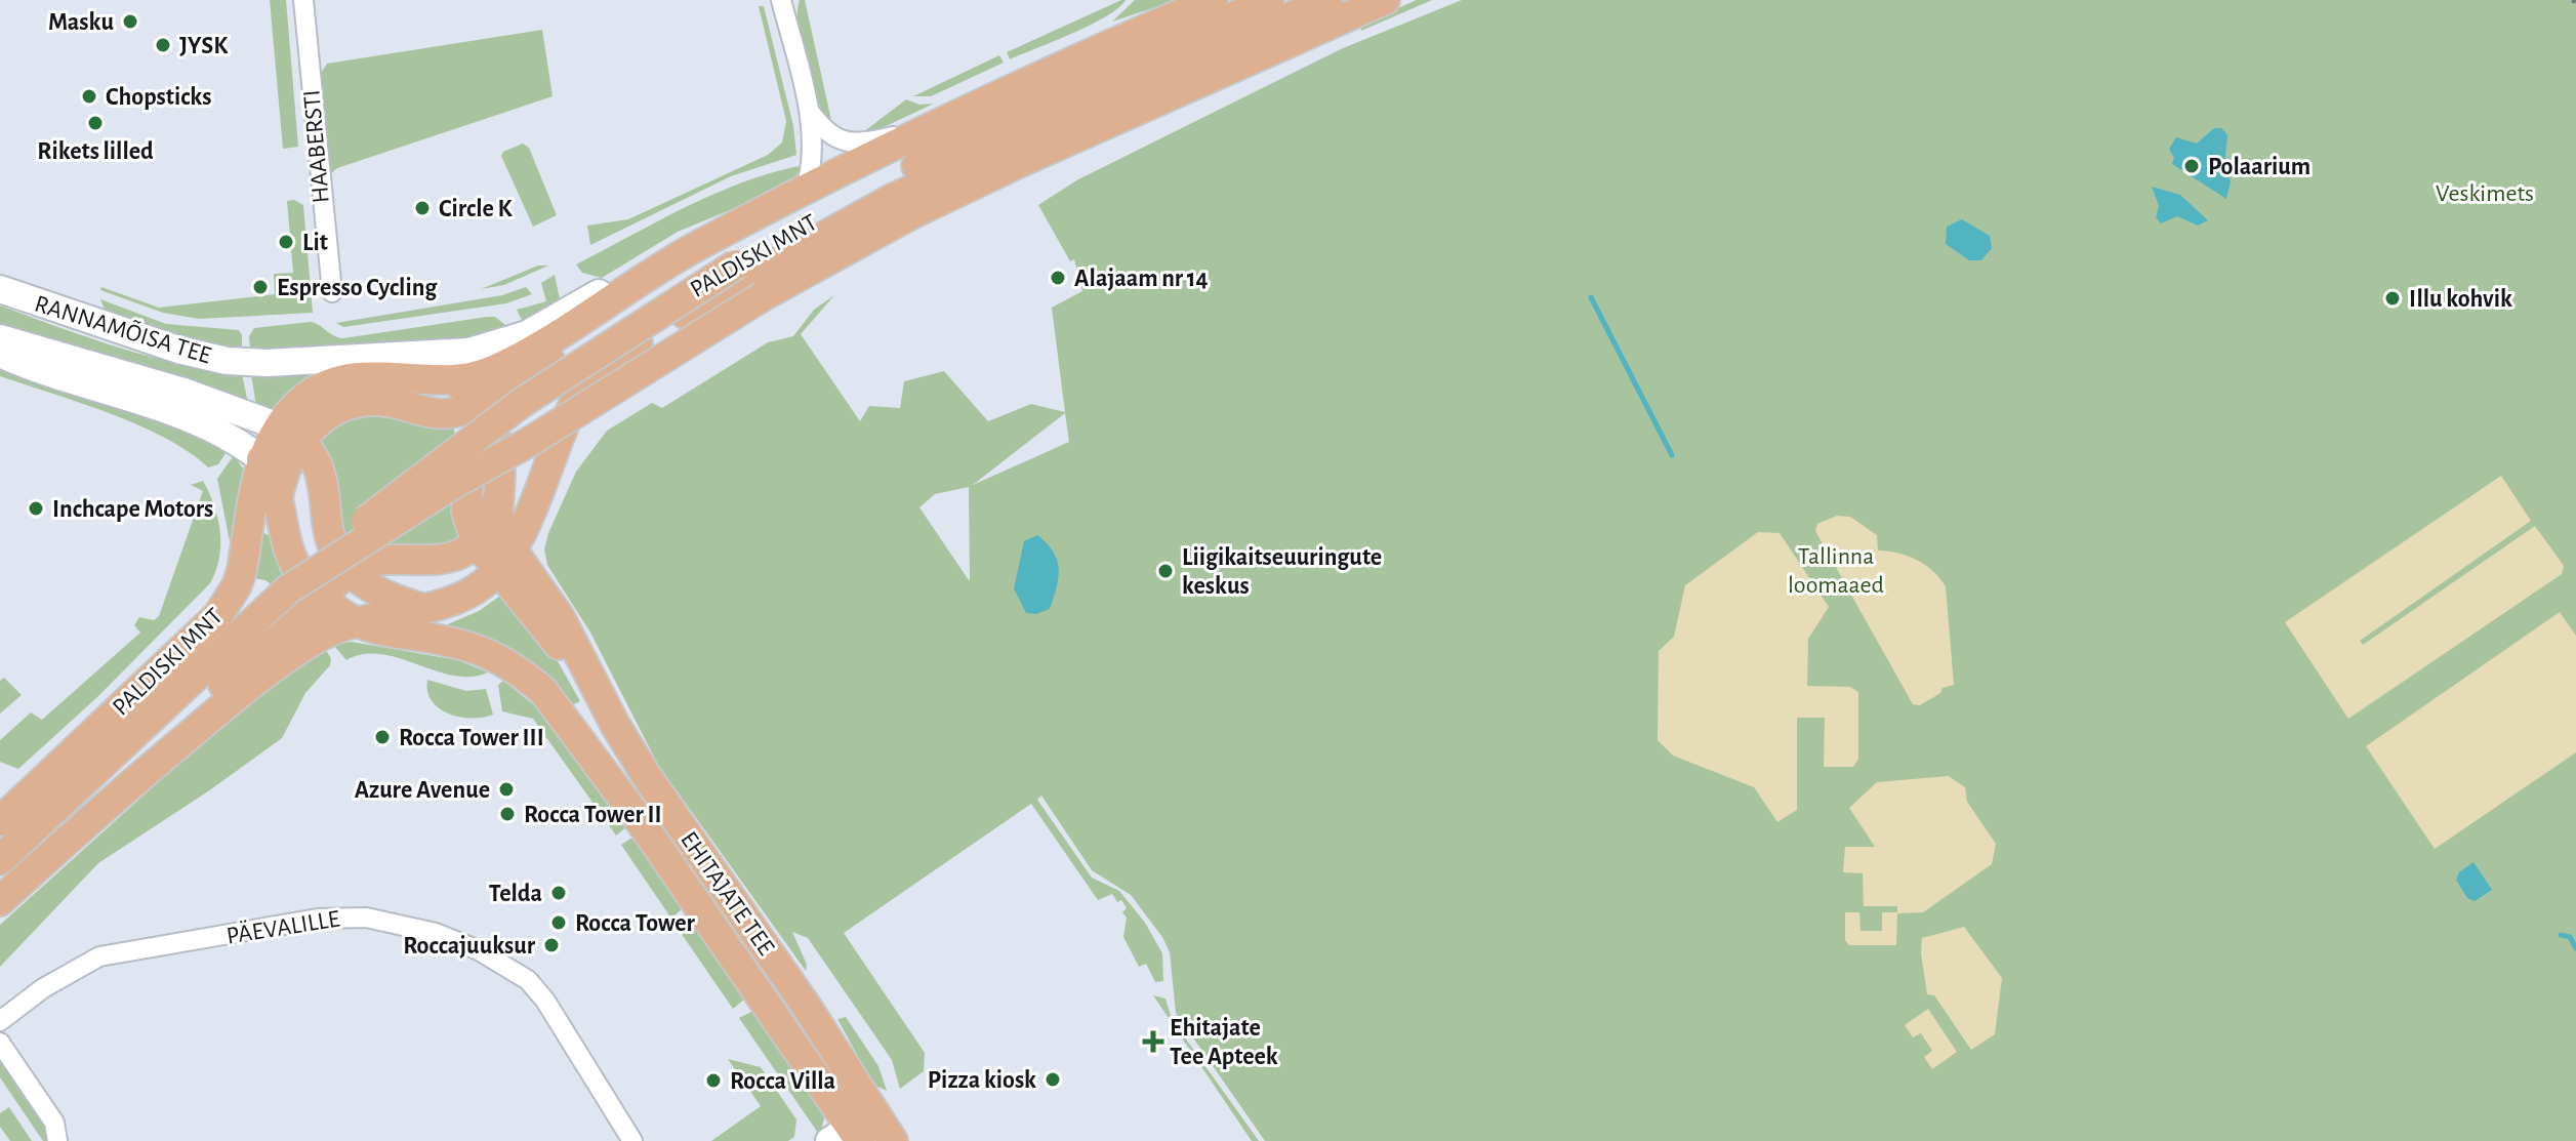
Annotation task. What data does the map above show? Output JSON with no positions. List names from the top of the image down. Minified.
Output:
{"streets":{"main road":["PALDISKI MNT","RANNAMÕISA TEE","EHITAJATE TEE"],"street":["HAABERSTI","PÄEVALILLE"]},"crossings":[["PALDISKI MNT","RANNAMÕISA TEE"],["PALDISKI MNT","EHITAJATE TEE"]],"parks":["Veskimets","Tallinna loomaaed"],"places":{"other":["Masku","JYSK","Chopsticks","Rikets lilled","Polaarium","Circle K","Lit","Alajaam nr 14","Espresso Cycling","Illu kohvik","Inchcape Motors","Liigikaitseuuringute keskus","Rocca Tower III","Azure Avenue","Rocca Tower II","Telda","Rocca Tower","Roccajuuksur","Pizza kiosk","Rocca Villa"],"health":["Ehitajate Tee Apteek"]}}
